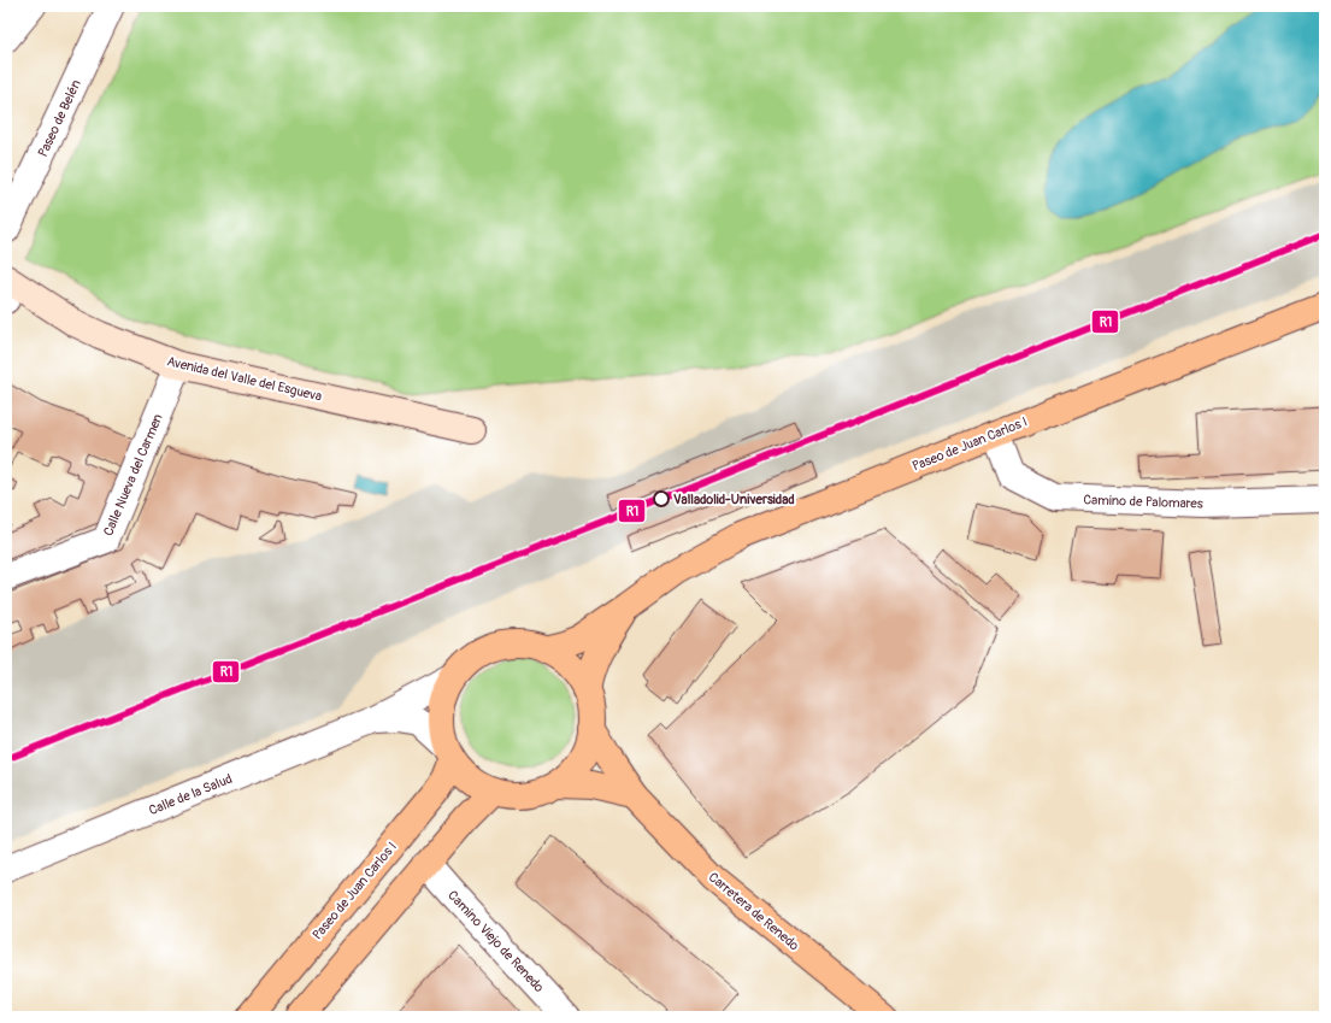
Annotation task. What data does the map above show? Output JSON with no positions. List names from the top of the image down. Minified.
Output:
{"streets":{"main road":["Paseo de Juan Carlos I","Carretera de Renedo"],"street":["Paseo de Belén","Avenida del Valle del Esgueva","Calle Nueva del Carmen","Camino de Palomares","Calle de la Salud","Camino Viejo de Renedo"]},"crossings":[["Avenida del Valle del Esgueva","Calle Nueva del Carmen"],["Paseo de Juan Carlos I","Camino de Palomares"],["Paseo de Juan Carlos I","Calle de la Salud"],["Paseo de Juan Carlos I","Carretera de Renedo"],["Calle de la Salud","Carretera de Renedo"]],"places":["Valladolid-Universidad"],"lines":["transit line R1"]}
